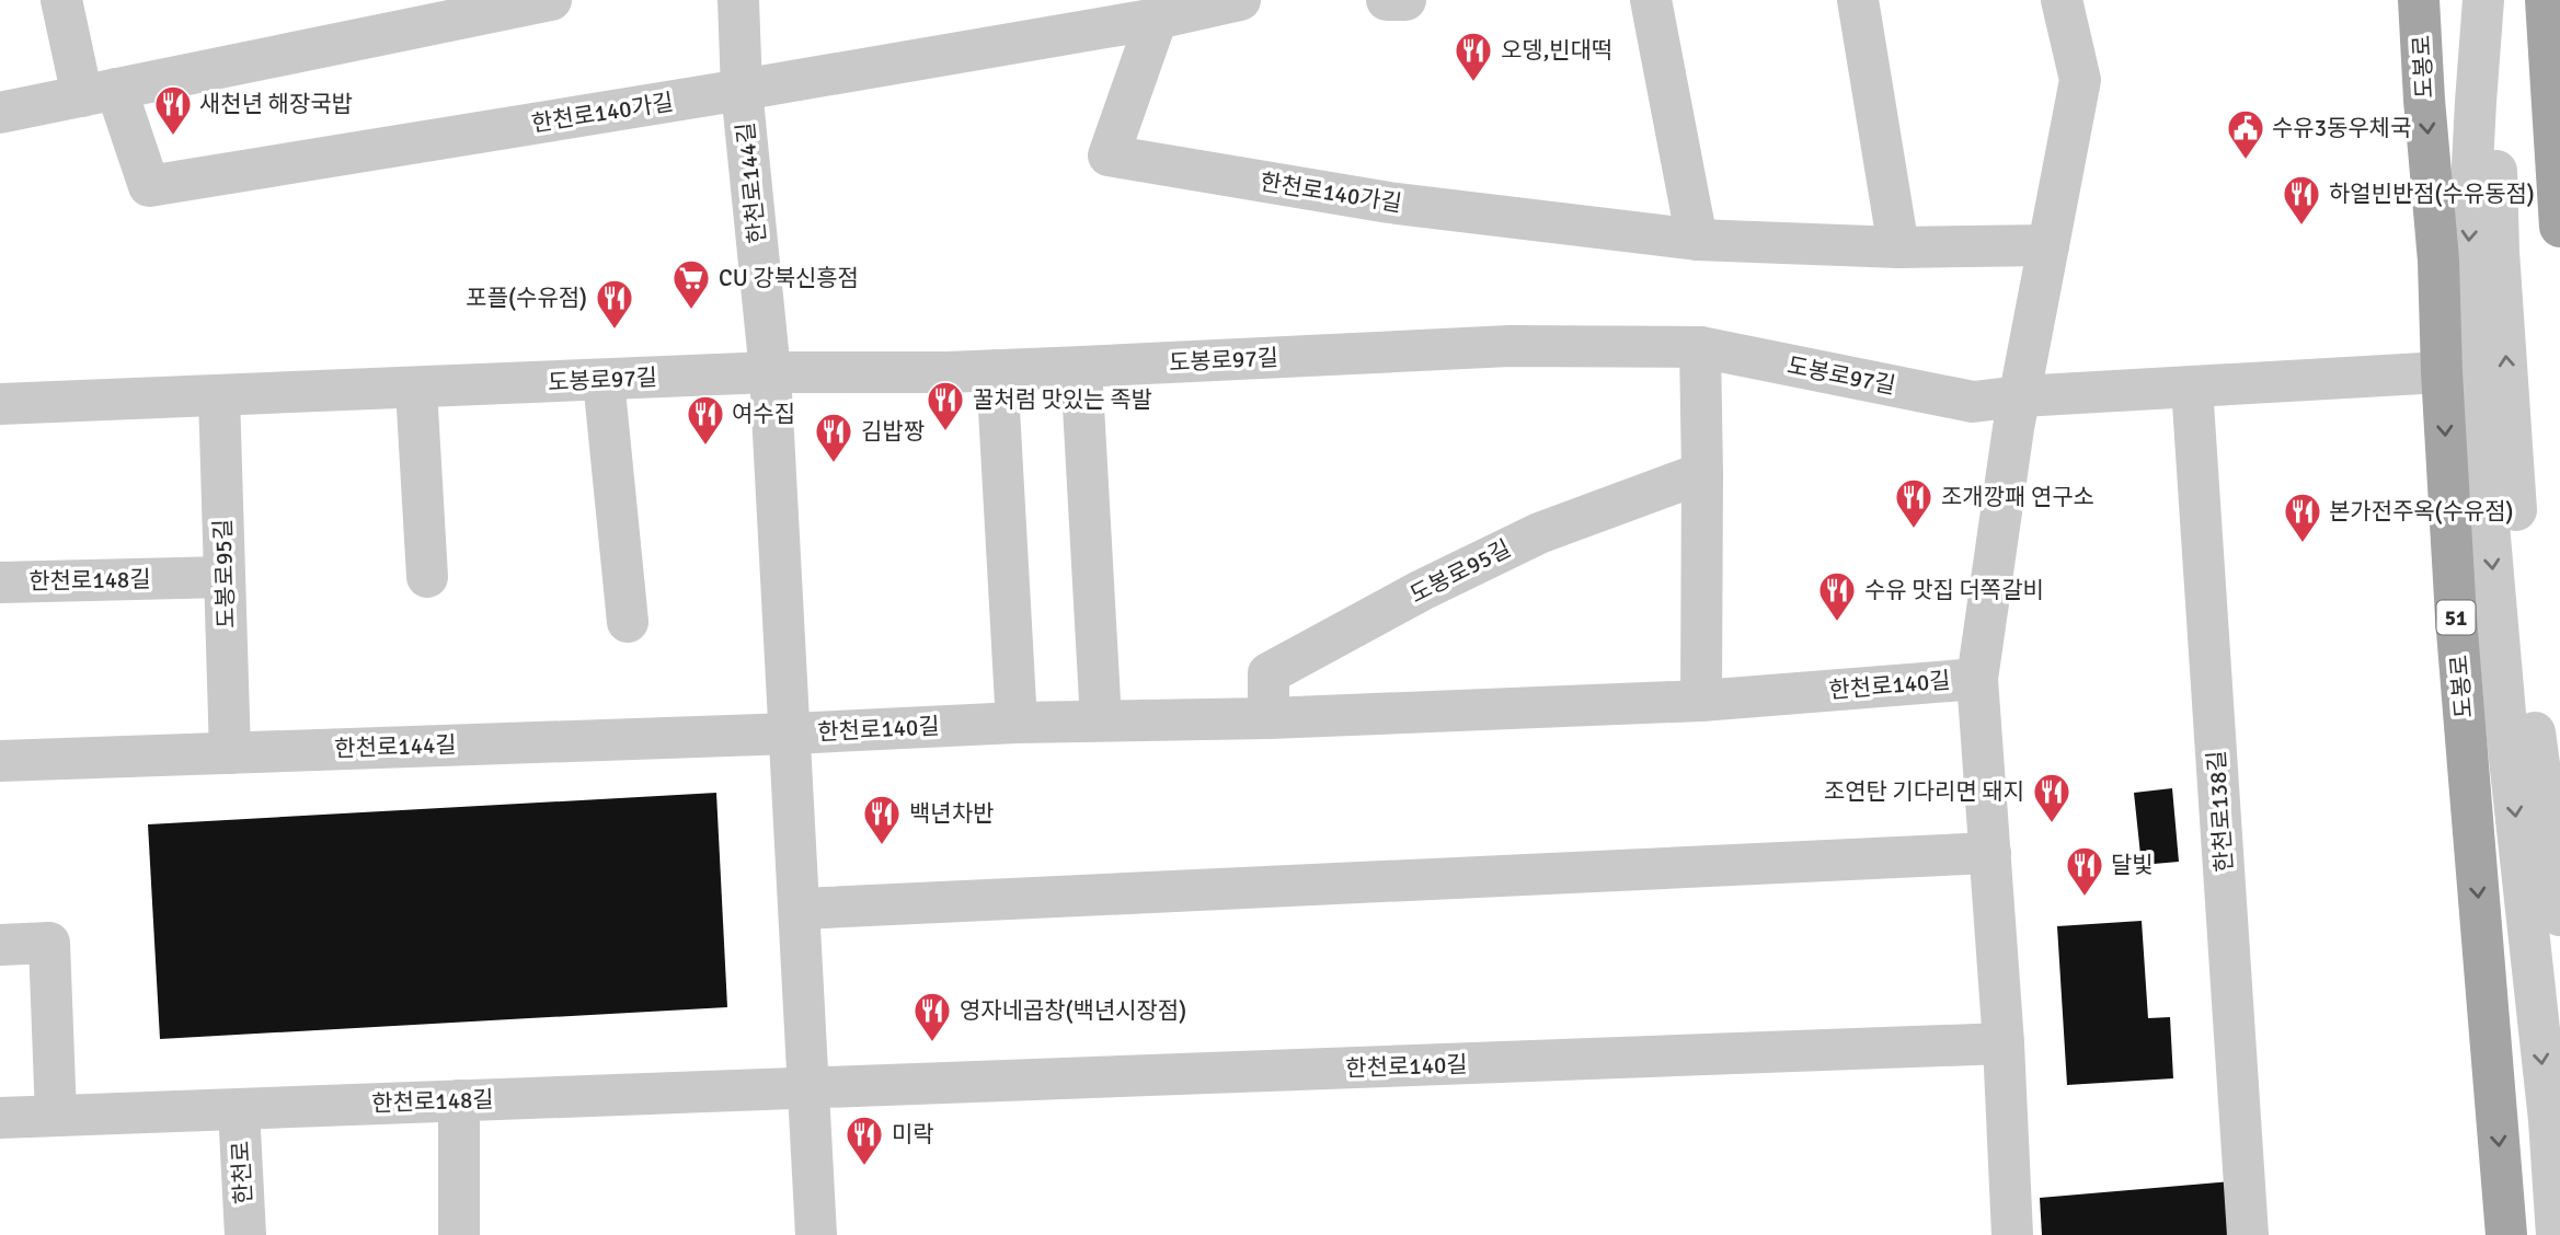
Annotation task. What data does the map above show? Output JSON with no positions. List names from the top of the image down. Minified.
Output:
{"streets":{"main road":["도봉로","51"],"street":["한천로140가길","한천로144길","도봉로97길","도봉로95길","한천로148길","한천로140길","한천로138길","한천로"]},"crossings":[["도봉로","도봉로97길"],["한천로140가길","한천로144길"],["한천로140가길","한천로140길"],["한천로144길","도봉로97길"],["한천로144길","도봉로95길"],["한천로144길","한천로148길"],["한천로144길","한천로140길"],["도봉로97길","도봉로95길"],["도봉로97길","한천로140길"],["도봉로97길","한천로138길"],["도봉로95길","한천로148길"],["도봉로95길","한천로140길"],["한천로148길","한천로140길"],["한천로148길","한천로"]],"one_way":["도봉로"],"places":{"restaurant":["오뎅,빈대떡","새천년 해장국밥","하얼빈반점(수유동점)","포플(수유점)","꿀처럼 맛있는 족발","여수집","김밥짱","조개깡패 연구소","본가전주옥(수유점)","수유 맛집 더쪽갈비","조연탄 기다리면 돼지","백년차반","달빛","영자네곱창(백년시장점)","미락"],"public building":["수유3동우체국"],"supermarket":["CU 강북신흥점"]}}
